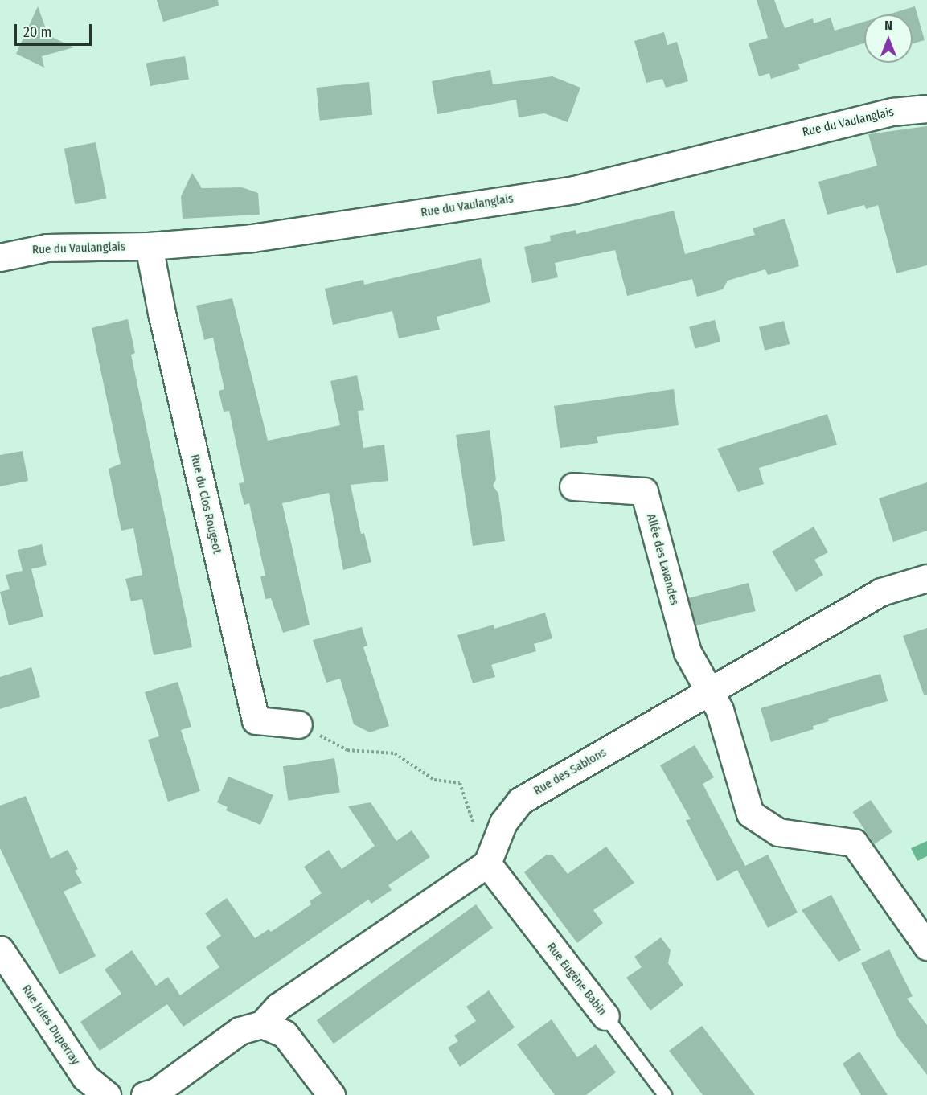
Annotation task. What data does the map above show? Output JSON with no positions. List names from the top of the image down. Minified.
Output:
{"streets":{"street":["Rue du Vaulanglais","Rue du Clos Rougeot","Allée des Lavandes","Rue des Sablons","Rue Eugène Babin","Rue Jules Duperray"]},"crossings":[["Rue du Vaulanglais","Rue du Clos Rougeot"],["Allée des Lavandes","Rue des Sablons"],["Rue des Sablons","Rue Eugène Babin"]],"scale_bar":"20 m","north":"top"}
